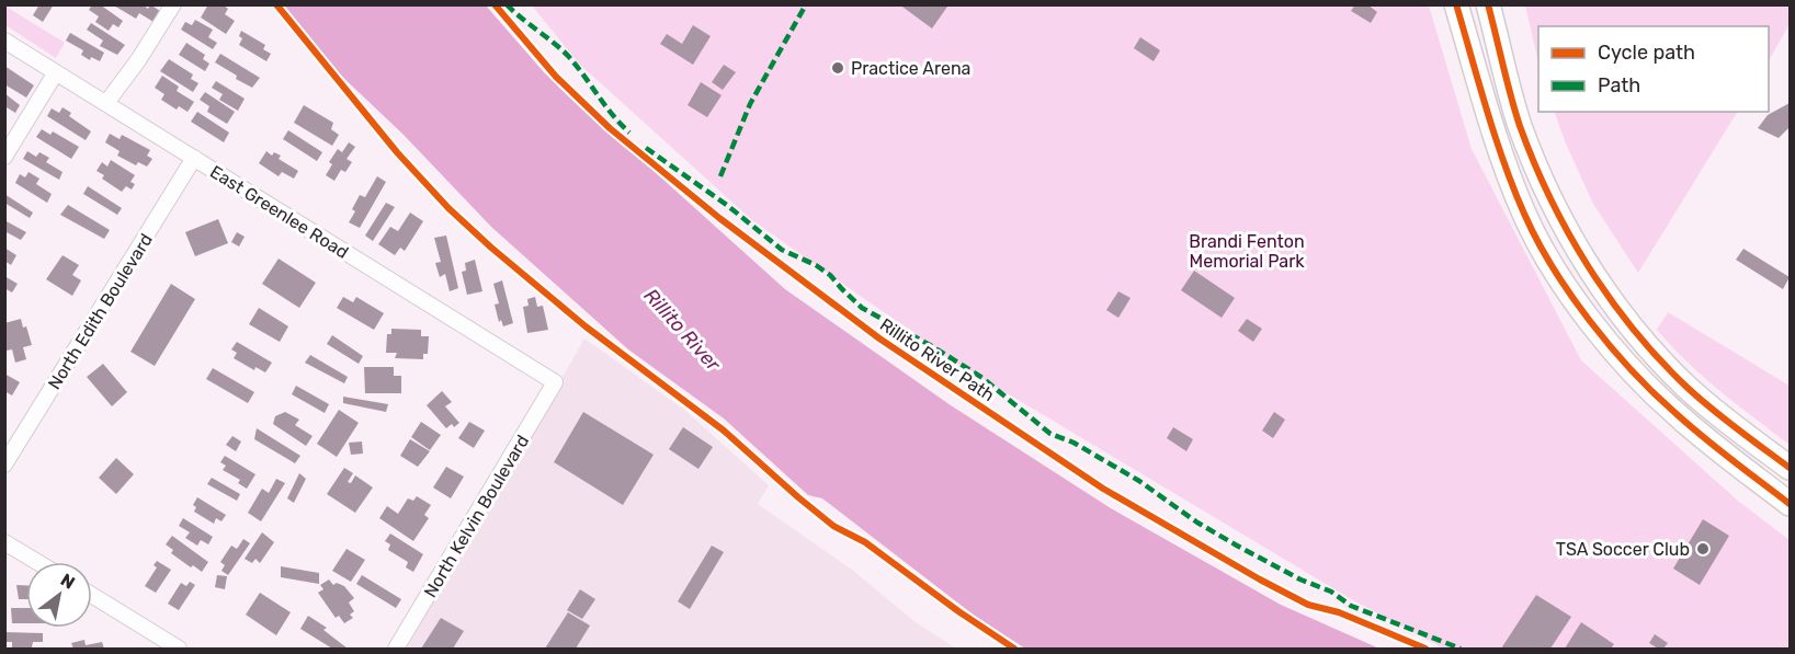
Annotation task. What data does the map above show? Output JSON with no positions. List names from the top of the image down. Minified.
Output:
{"streets":{"street":["East Greenlee Road","North Edith Boulevard","North Kelvin Boulevard"],"cycle path":["Rillito River Path"]},"crossings":[["East Greenlee Road","North Edith Boulevard"],["East Greenlee Road","North Kelvin Boulevard"]],"water":["Rillito River"],"parks":["Brandi Fenton Memorial Park"],"places":["Practice Arena","TSA Soccer Club"],"legend":["Cycle path","Path"],"north":"top right"}
